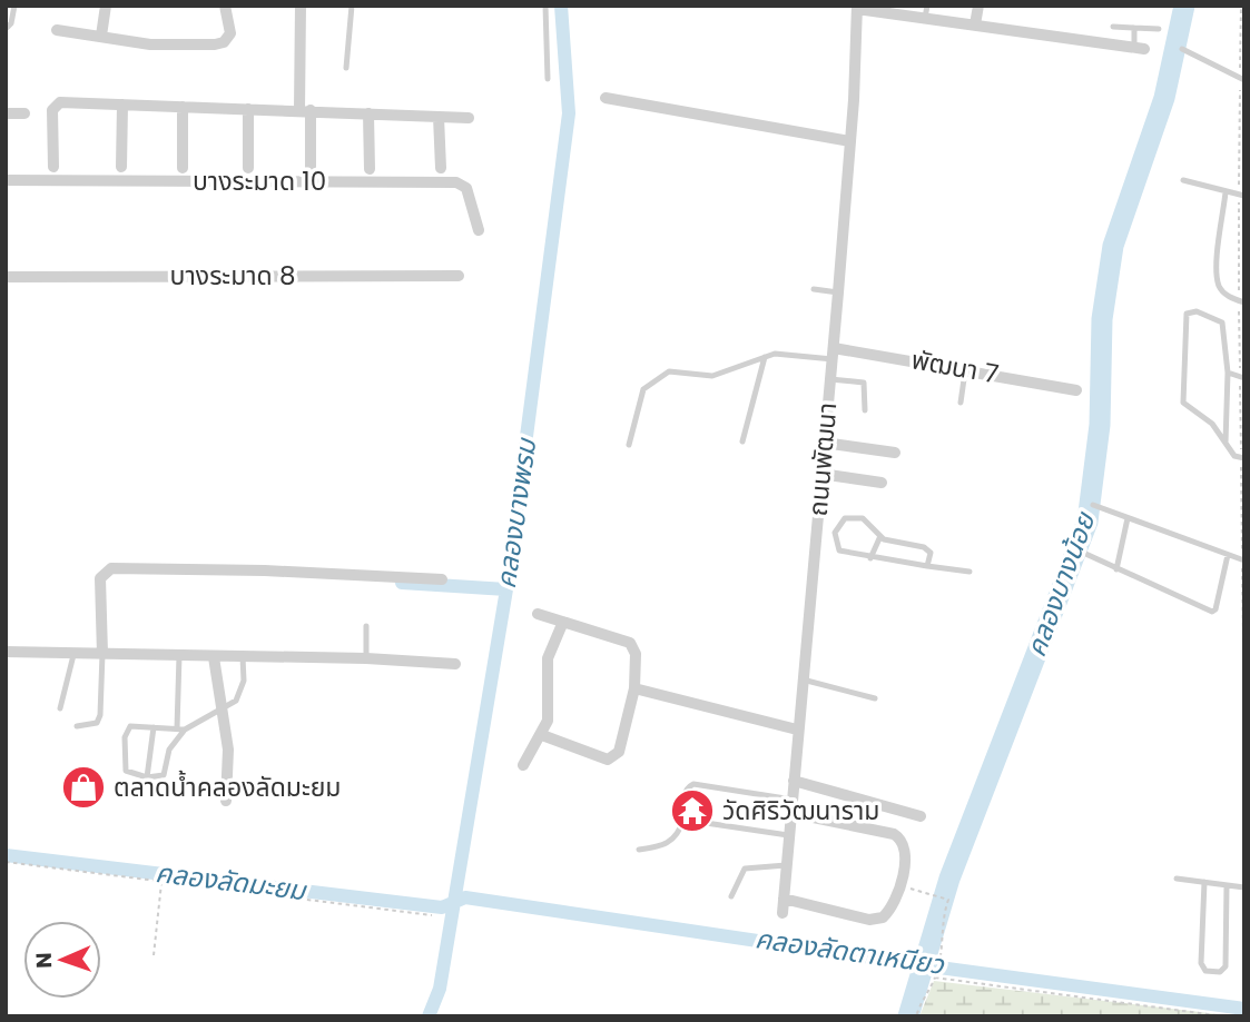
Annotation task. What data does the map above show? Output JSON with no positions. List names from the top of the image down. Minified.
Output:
{"streets":{"street":["บางระมาด 10","บางระมาด 8","พัฒนา 7","ถนนพัฒนา"]},"crossings":[["พัฒนา 7","ถนนพัฒนา"]],"water":["คลองบางพรม","คลองบางน้อย","คลองลัดมะยม","คลองลัดตาเหนียว"],"places":{"shop":["ตลาดน้ำคลองลัดมะยม"],"temple":["วัดศิริวัฒนาราม"]},"north":"left"}
